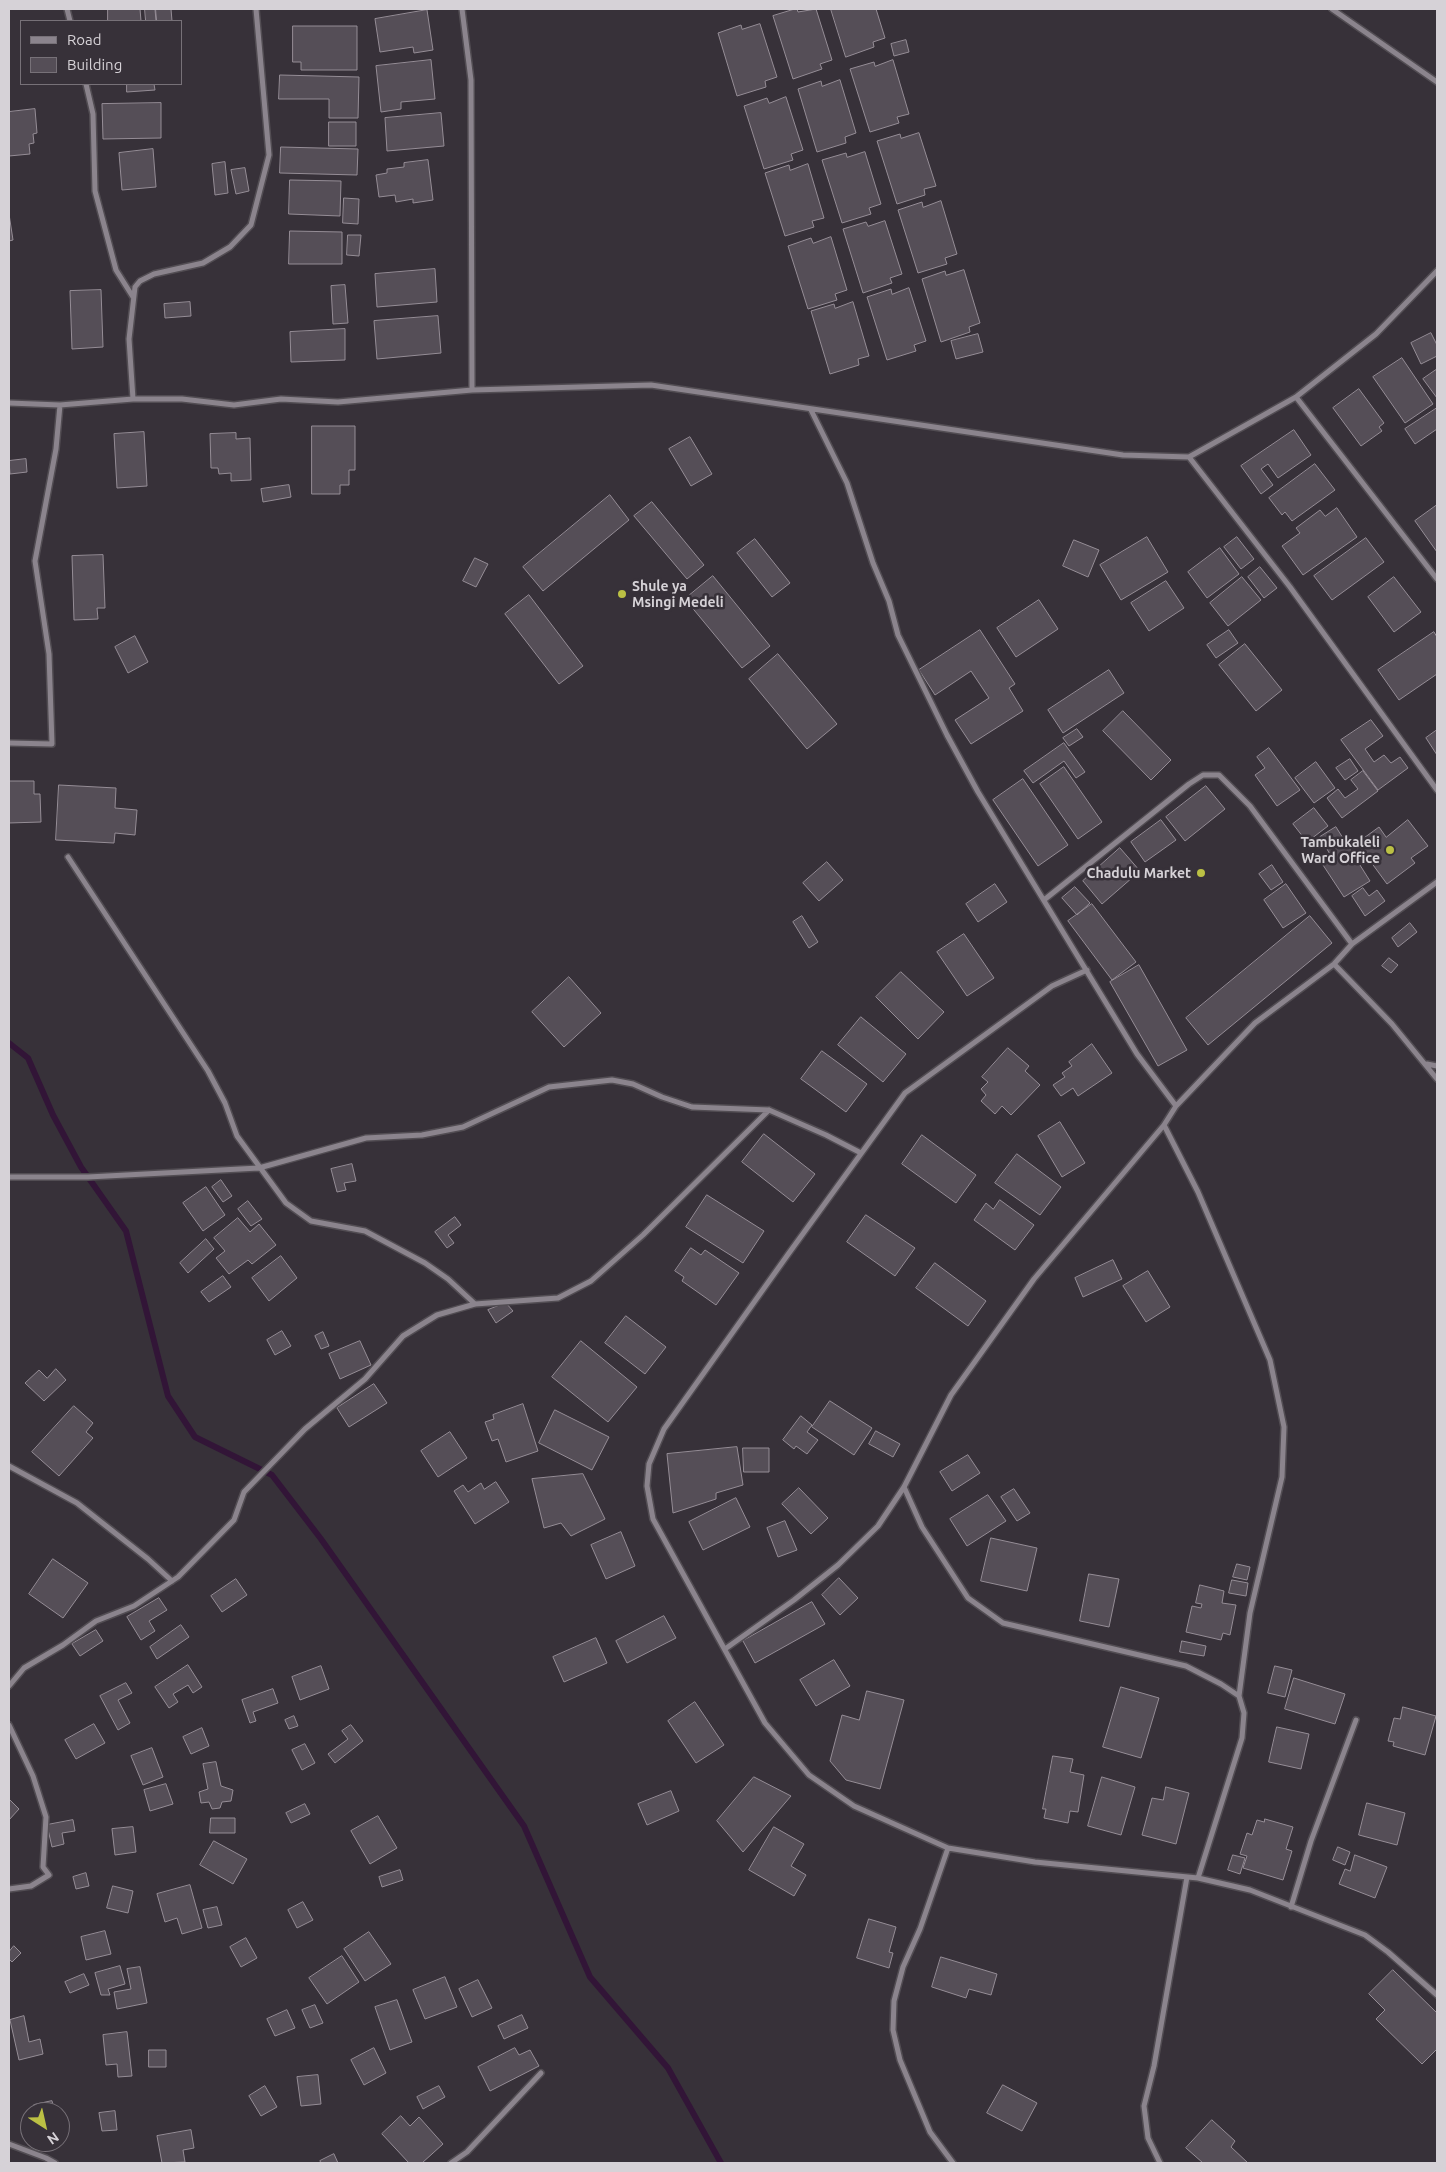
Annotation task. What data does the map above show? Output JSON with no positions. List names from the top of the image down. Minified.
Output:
{"places":["Shule ya Msingi Medeli","Tambukaleli Ward Office","Chadulu Market"],"legend":["Road","Building"],"north":"bottom right"}
